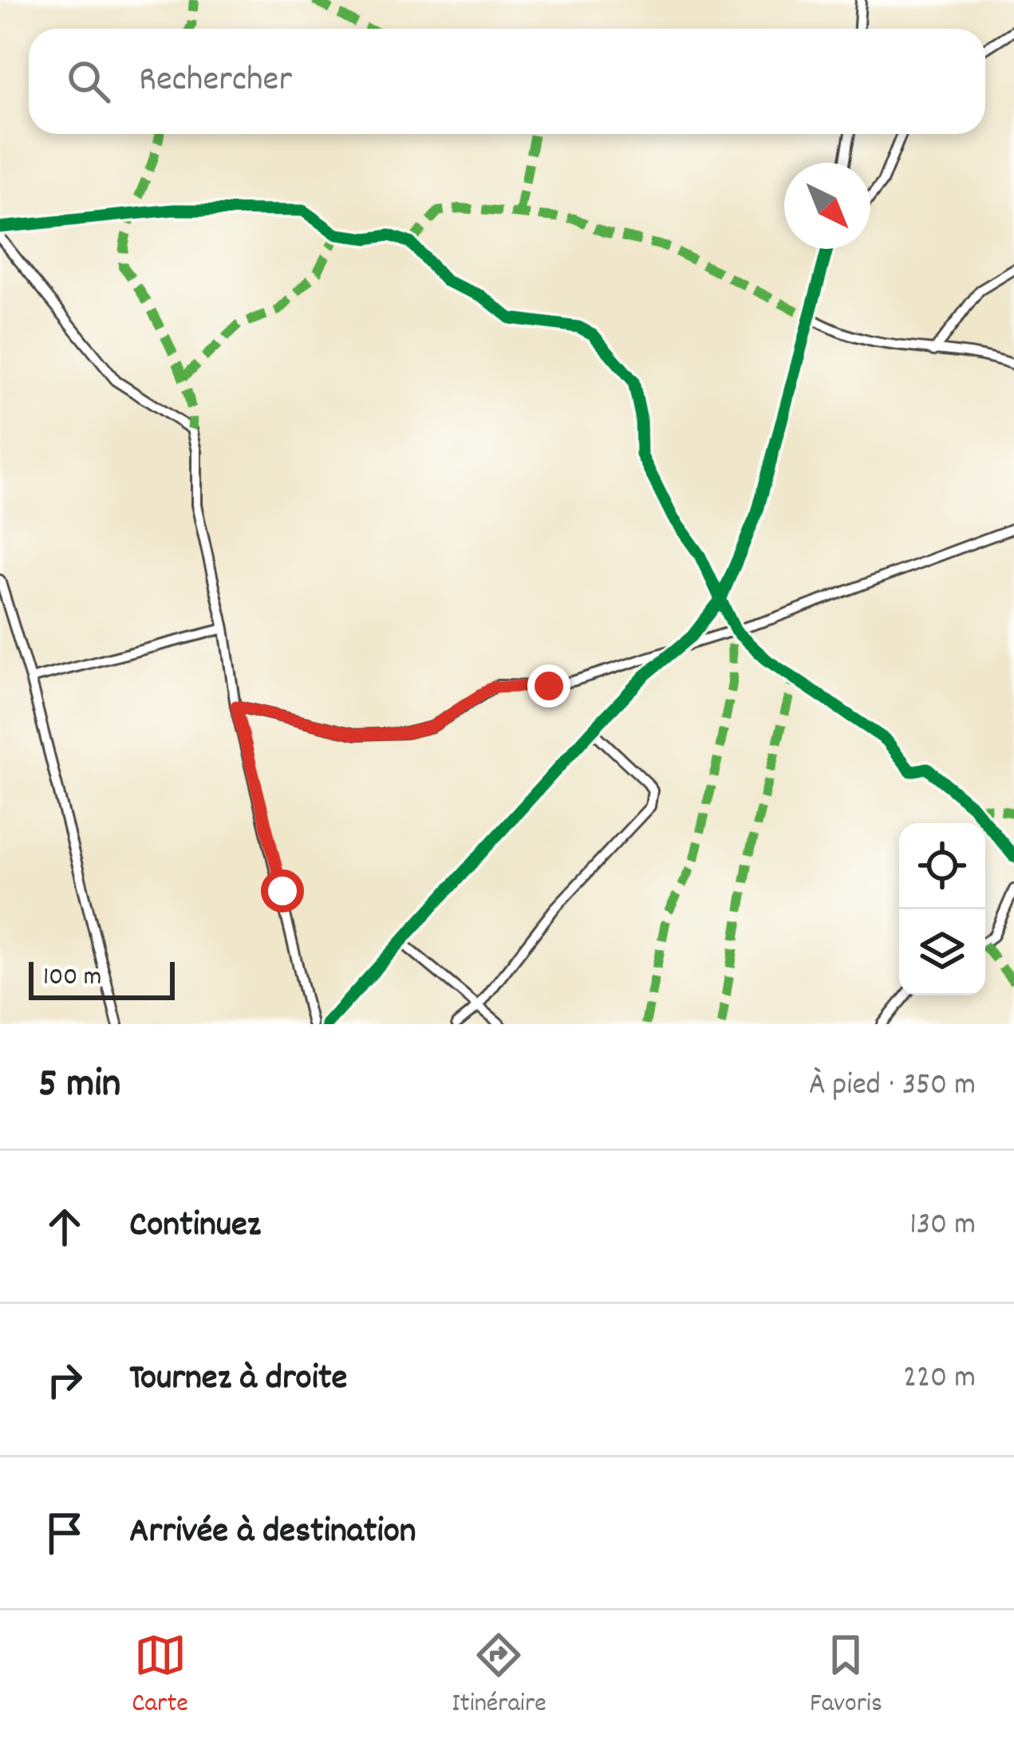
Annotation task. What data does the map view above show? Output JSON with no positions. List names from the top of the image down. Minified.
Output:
{"scale_bar":"100 m","north":"bottom right","page":{"search":"Rechercher","scale":"100 m","heading":["5 min","À pied · 350 m"],"list":[["Continuez","130 m"],["Tournez à droite","220 m"],"Arrivée à destination"],"nav":["Carte","Itinéraire","Favoris"]}}
